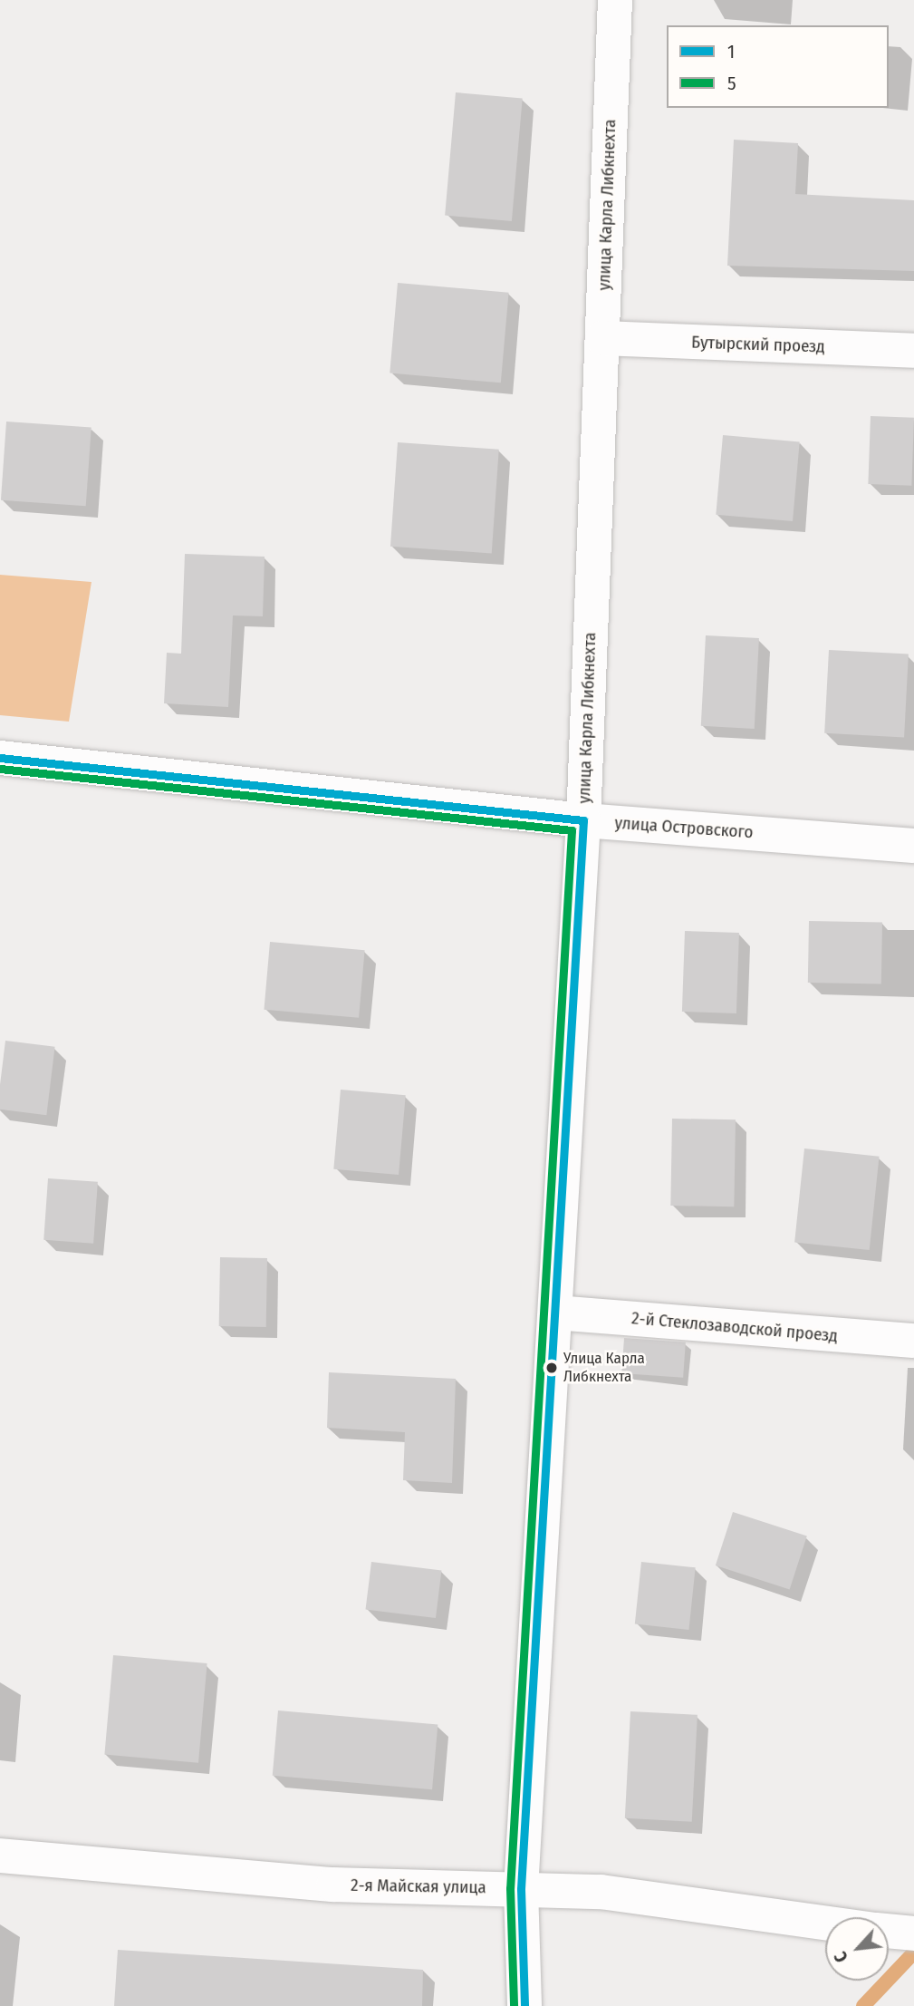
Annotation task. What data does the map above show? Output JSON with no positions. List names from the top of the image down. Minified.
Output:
{"streets":{"street":["улица Карла Либкнехта","Бутырский проезд","улица Островского","2-й Стеклозаводской проезд","2-я Майская улица"]},"crossings":[["улица Карла Либкнехта","Бутырский проезд"],["улица Карла Либкнехта","улица Островского"],["улица Карла Либкнехта","2-й Стеклозаводской проезд"],["улица Карла Либкнехта","2-я Майская улица"]],"places":["Улица Карла Либкнехта"],"lines":["transit line 1","transit line 5"],"legend":["1","5"],"north":"bottom left"}
